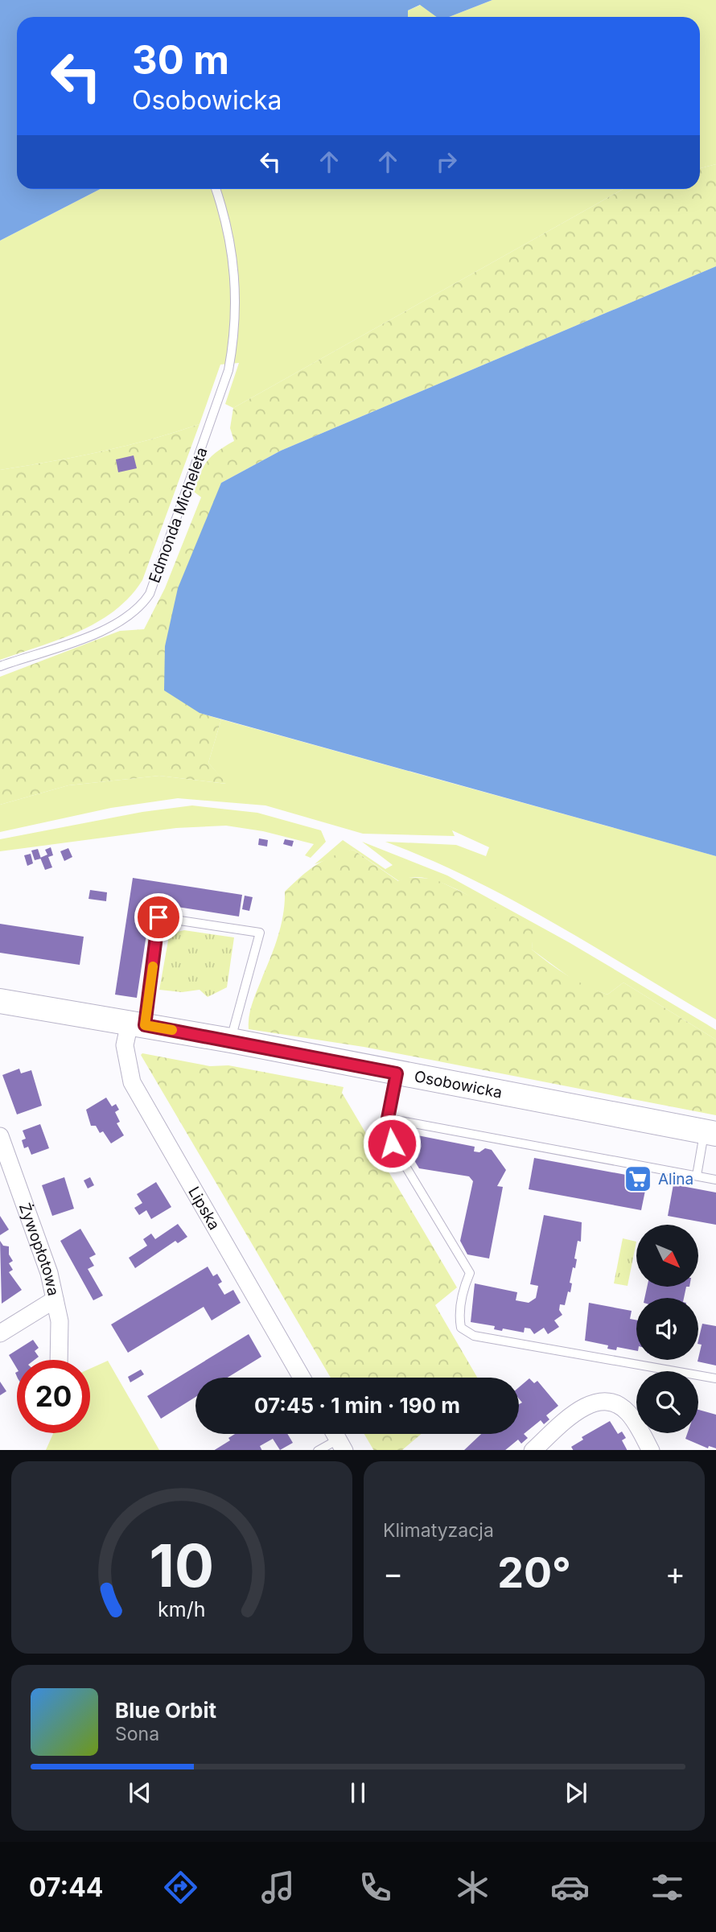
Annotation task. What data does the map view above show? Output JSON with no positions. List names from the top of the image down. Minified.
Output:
{"streets":{"street":["Osobowicka","Lipska","Żywopłotowa"],"lane":["Edmonda Micheleta"]},"crossings":[["Osobowicka","Lipska"]],"places":{"supermarket":["Alina"]},"north":"bottom right","page":{"turn":["30 m","Osobowicka"],"limit":"20","trip":"07:45 · 1 min · 190 m","tile":"Klimatyzacja","heat":["−","20°","+"],"song":["Blue Orbit","Sona"],"tabs":"07:44","gauge":["10","km/h"]}}
